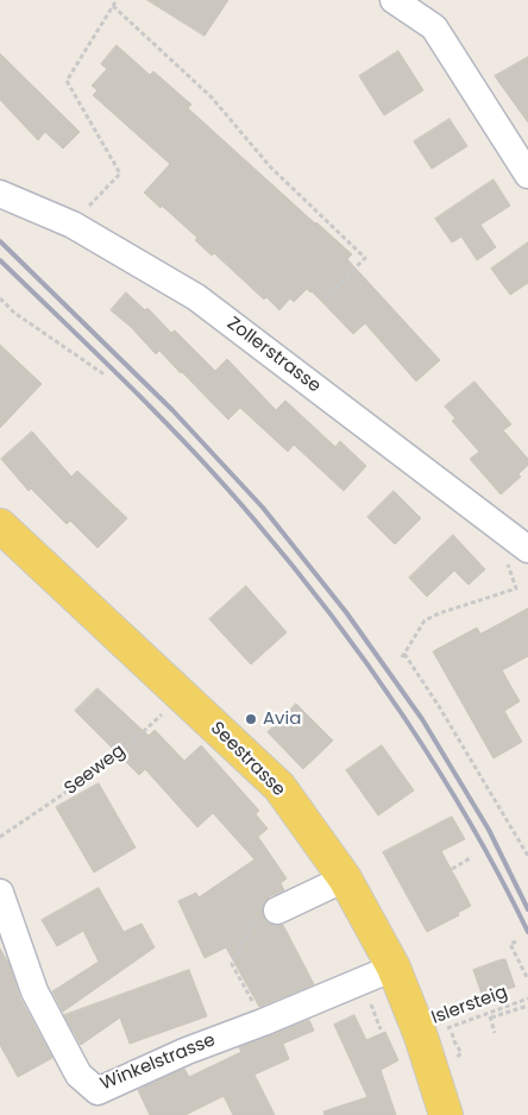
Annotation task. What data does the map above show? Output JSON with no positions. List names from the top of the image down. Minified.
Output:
{"streets":{"main road":["Seestrasse"],"street":["Zollerstrasse","Winkelstrasse"],"path":["Seeweg","Islersteig"]},"crossings":[["Seestrasse","Seeweg"],["Seestrasse","Islersteig"],["Seestrasse","Winkelstrasse"]],"places":["Avia"]}
